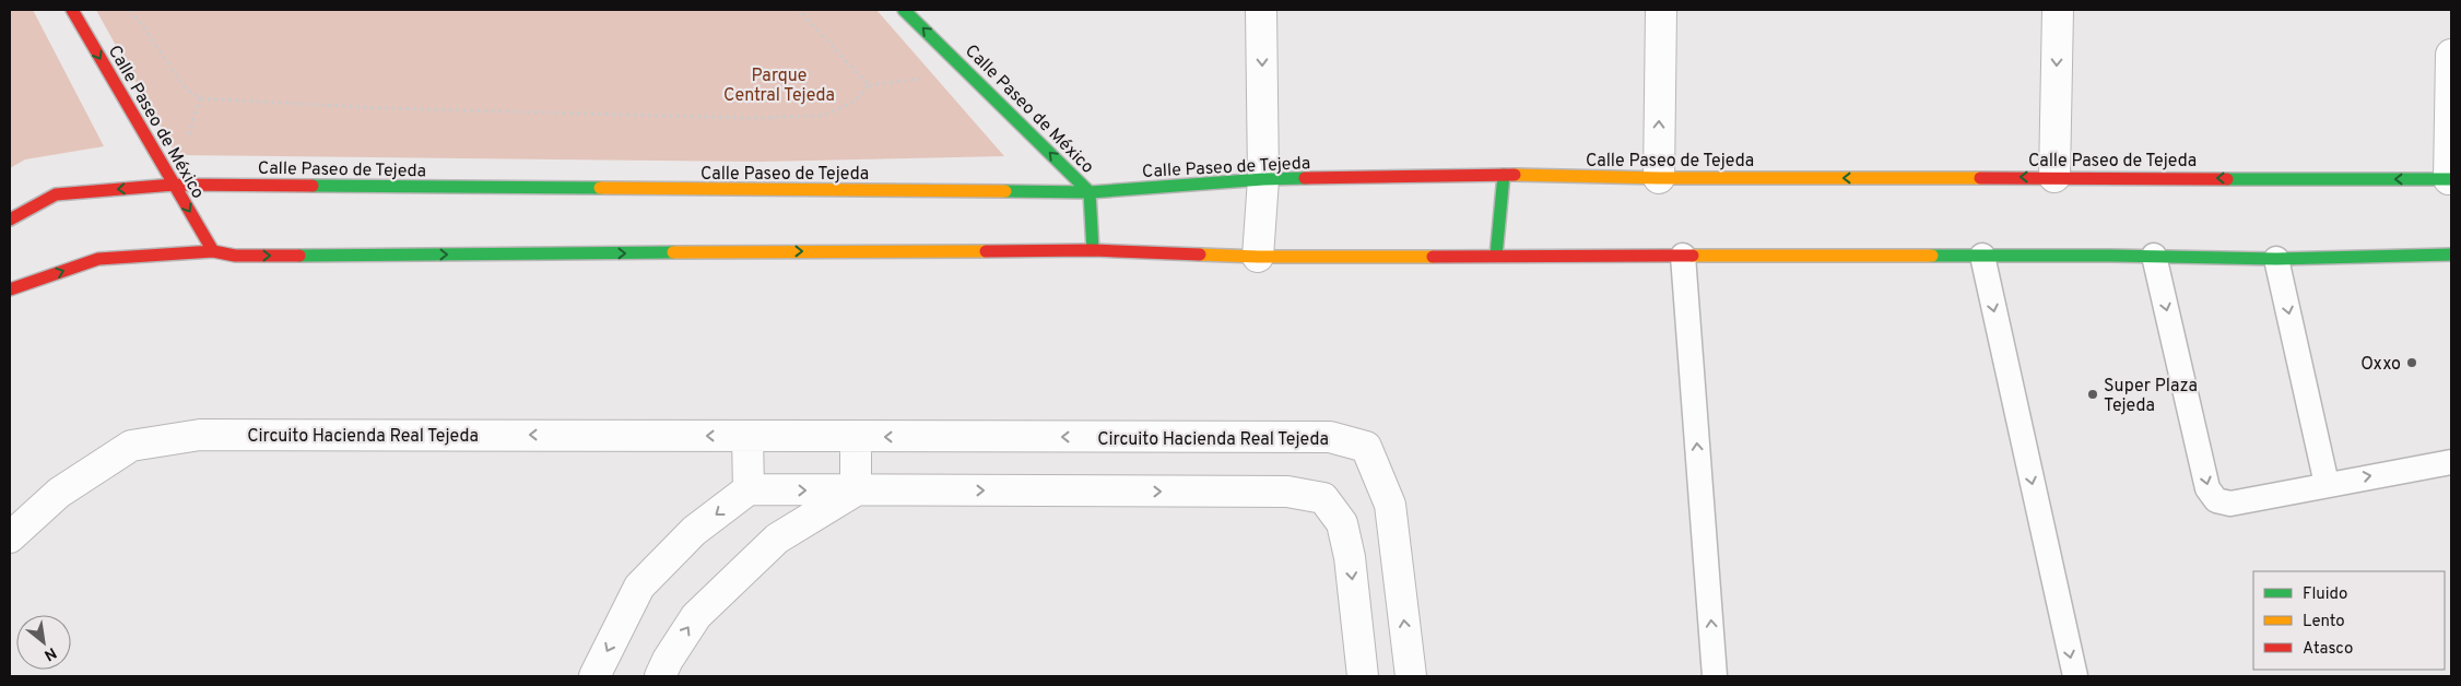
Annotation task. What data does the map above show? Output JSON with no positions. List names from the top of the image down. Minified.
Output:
{"streets":{"main road":["Calle Paseo de México","Calle Paseo de Tejeda"],"street":["Circuito Hacienda Real Tejeda"]},"crossings":[["Calle Paseo de México","Calle Paseo de Tejeda"]],"one_way":["Circuito Hacienda Real Tejeda"],"parks":["Parque Central Tejeda"],"places":["Oxxo","Super Plaza Tejeda"],"legend":["Fluido","Lento","Atasco"],"north":"bottom right"}
